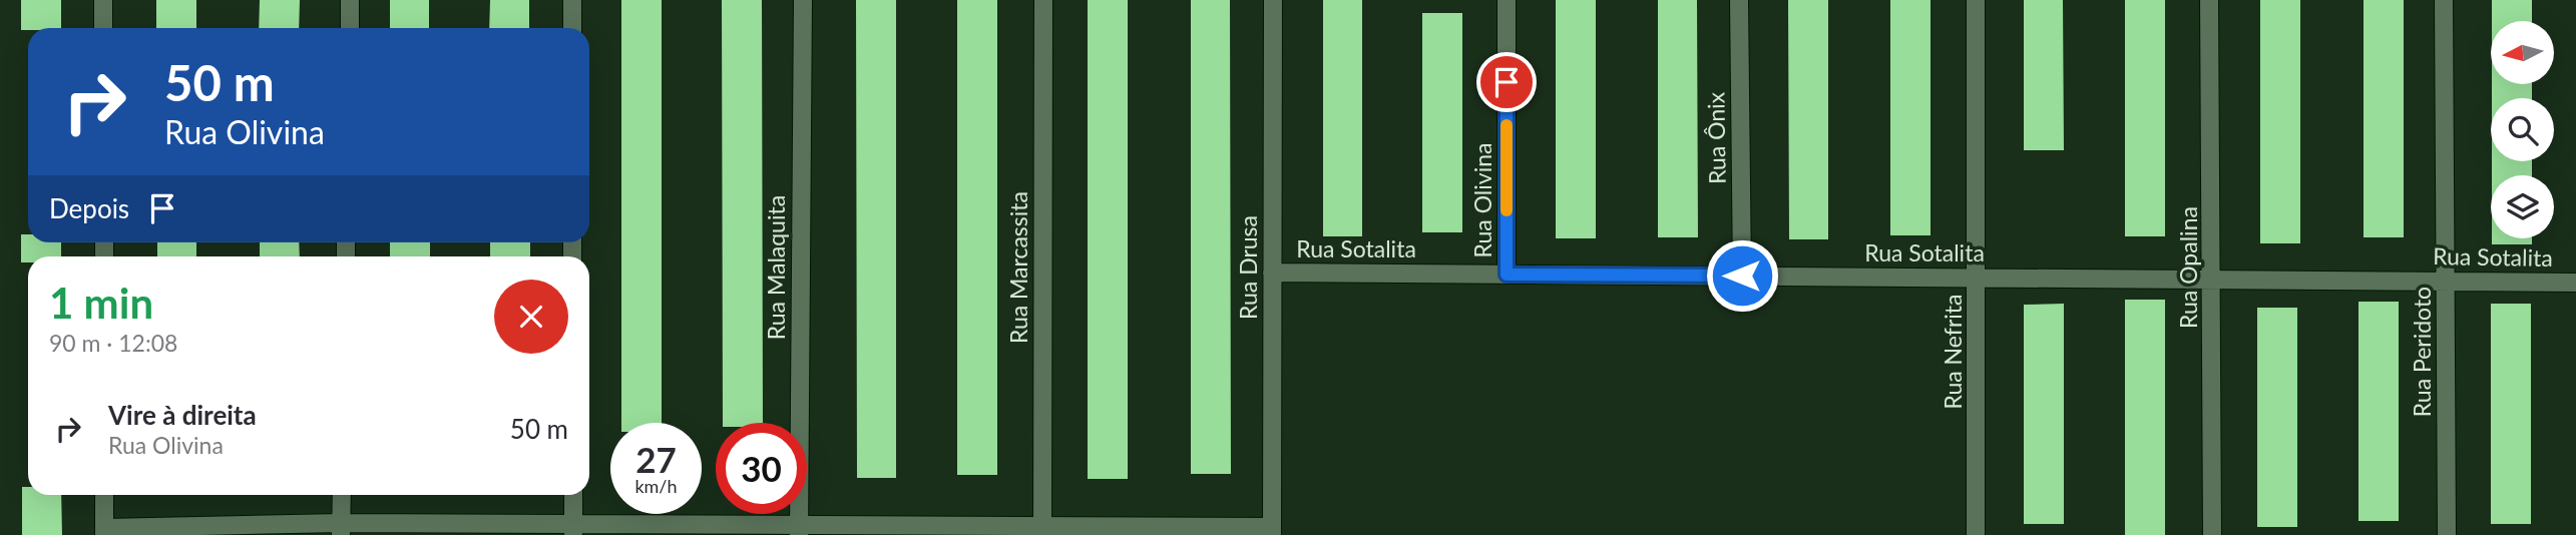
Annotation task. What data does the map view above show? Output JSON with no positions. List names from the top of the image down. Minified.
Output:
{"streets":{"street":["Rua Ônix","Rua Olivina","Rua Sotalita","Rua Malaquita","Rua Marcassita","Rua Drusa","Rua Opalina","Rua Nefrita","Rua Peridoto"]},"crossings":[["Rua Ônix","Rua Sotalita"],["Rua Olivina","Rua Sotalita"],["Rua Sotalita","Rua Drusa"],["Rua Sotalita","Rua Opalina"],["Rua Sotalita","Rua Nefrita"],["Rua Sotalita","Rua Peridoto"]],"north":"left","page":{"turn":["50 m","Rua Olivina"],"then":"Depois","heading":["1 min","90 m · 12:08"],"list":[{"name":"Vire à direita","note":"Rua Olivina","value":"50 m"}],"speed":"27 km/h","limit":"30"}}
